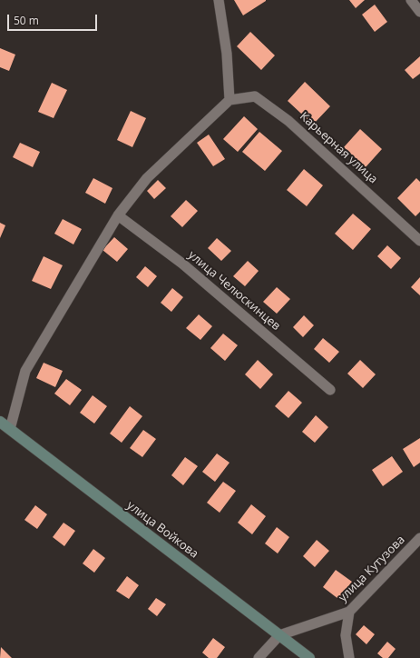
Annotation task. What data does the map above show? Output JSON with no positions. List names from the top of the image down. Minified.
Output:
{"streets":{"main road":["улица Войкова"],"street":["Карьерная улица","улица Челюскинцев","улица Кутузова"]},"crossings":[["улица Войкова","улица Кутузова"]],"scale_bar":"50 m"}
